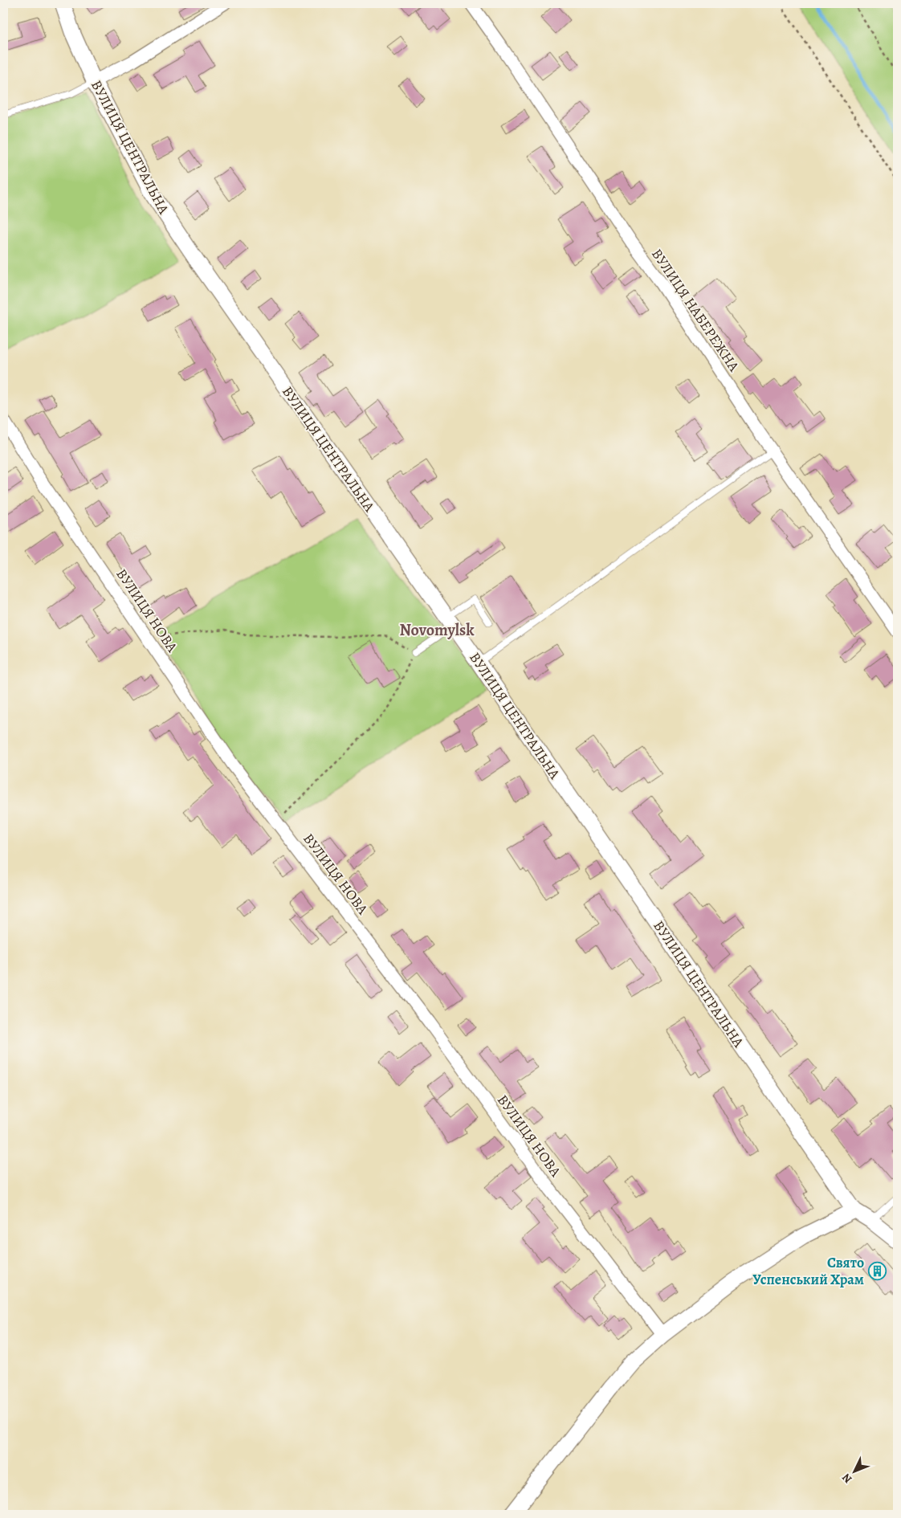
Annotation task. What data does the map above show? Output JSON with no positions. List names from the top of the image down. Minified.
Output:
{"streets":{"street":["ВУЛИЦЯ ЦЕНТРАЛЬНА","ВУЛИЦЯ НАБЕРЕЖНА","ВУЛИЦЯ НОВА"]},"districts":["Novomylsk"],"places":{"building":["Свято Успенський Храм"]},"north":"bottom left"}
